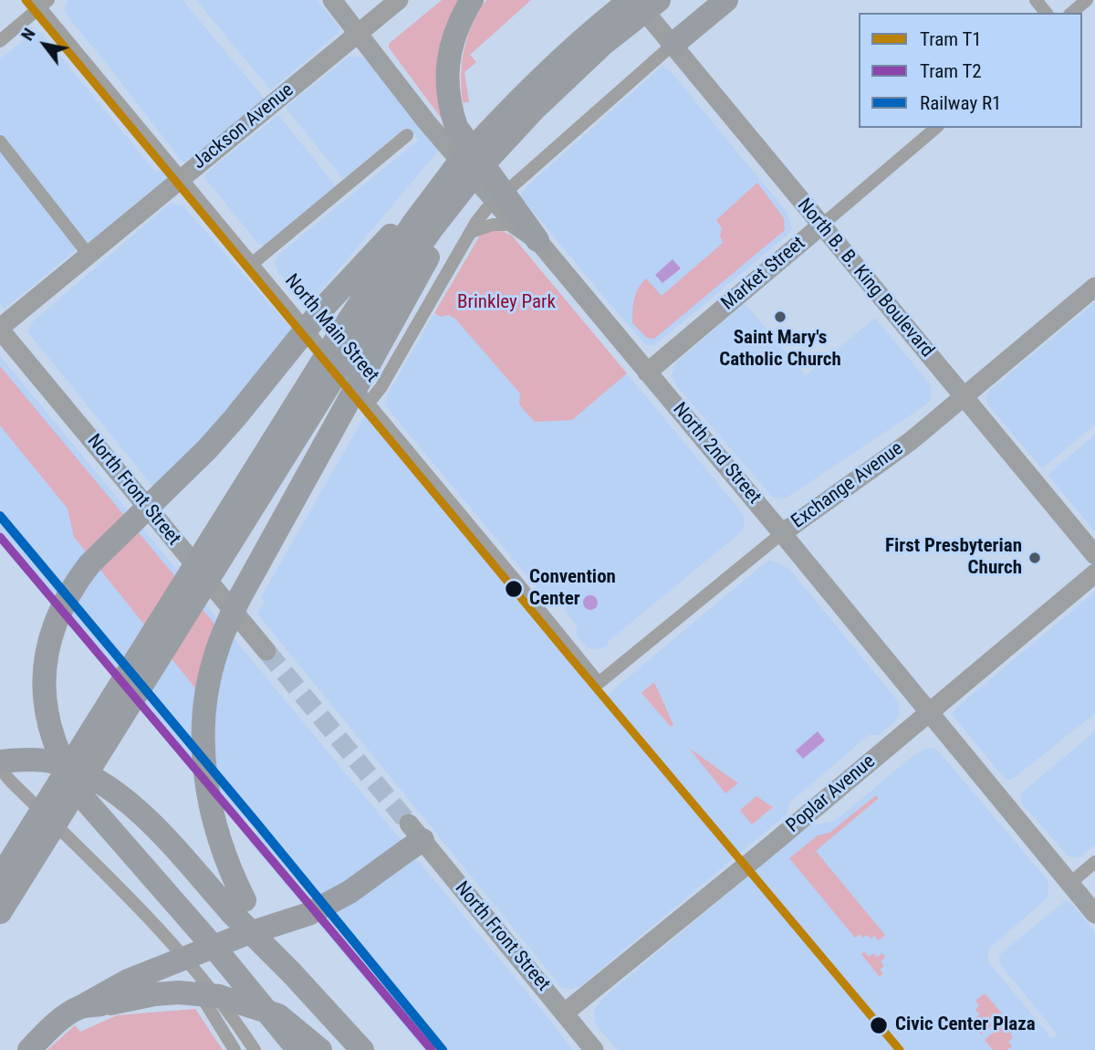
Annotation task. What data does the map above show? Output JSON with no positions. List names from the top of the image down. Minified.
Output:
{"streets":{"street":["Jackson Avenue","Market Street","North B. B. King Boulevard","North Main Street","North 2nd Street","Exchange Avenue","North Front Street","Poplar Avenue"]},"crossings":[["Jackson Avenue","North Main Street"],["Jackson Avenue","North 2nd Street"],["Jackson Avenue","North Front Street"],["Market Street","North B. B. King Boulevard"],["Market Street","North 2nd Street"],["North B. B. King Boulevard","Exchange Avenue"],["North Main Street","Exchange Avenue"],["North 2nd Street","Exchange Avenue"],["North 2nd Street","Poplar Avenue"],["North Front Street","Poplar Avenue"]],"parks":["Brinkley Park"],"places":["Saint Mary's Catholic Church","First Presbyterian Church","Convention Center","Civic Center Plaza"],"lines":["tram line T1","rail line R1","tram line T2"],"legend":["Tram T1","Tram T2","Railway R1"],"north":"top left"}
